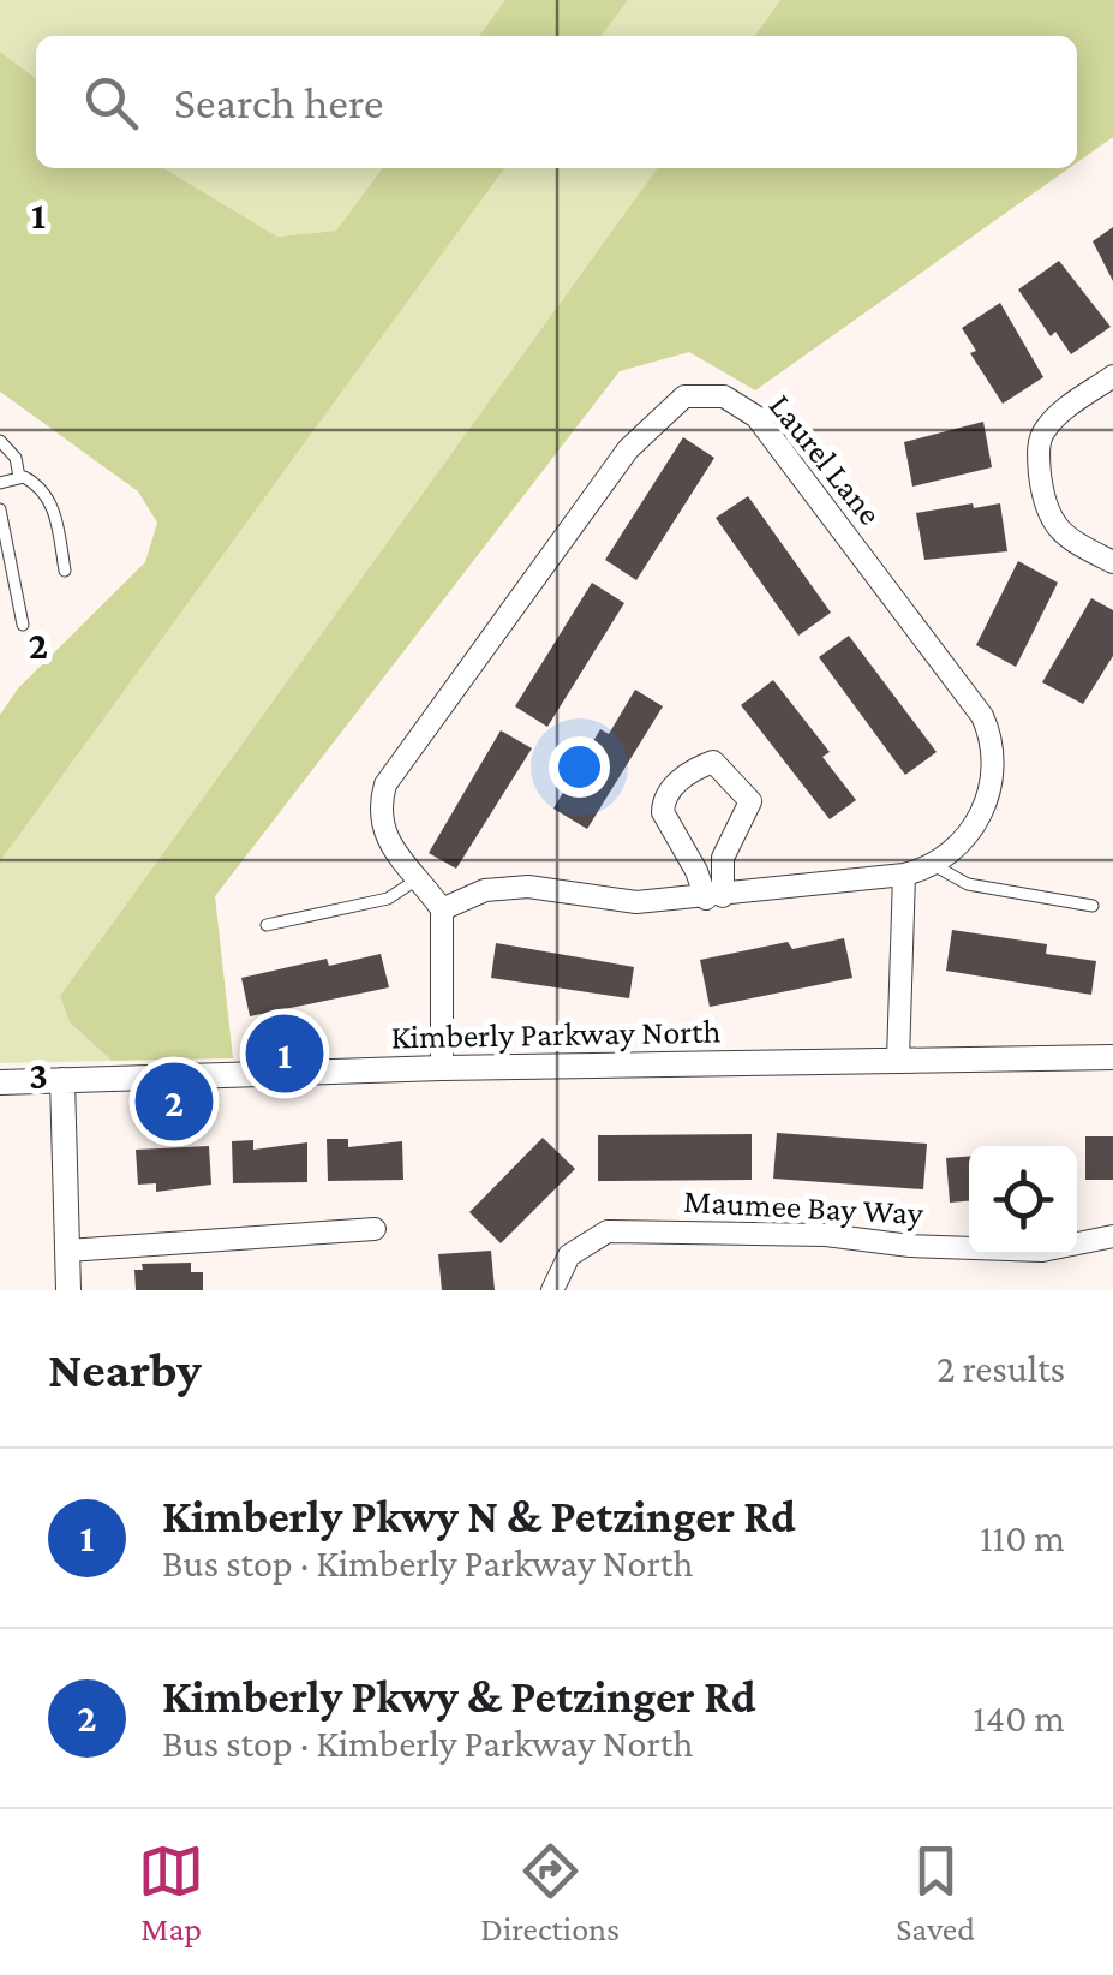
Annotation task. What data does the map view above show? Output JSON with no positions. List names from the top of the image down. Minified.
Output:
{"streets":{"street":["Laurel Lane","Kimberly Parkway North","Maumee Bay Way"]},"page":{"search":"Search here","pins":["1","2"],"heading":["Nearby","2 results"],"list":[{"mark":"1","name":"Kimberly Pkwy N & Petzinger Rd","note":"Bus stop · Kimberly Parkway North","value":"110 m"},{"mark":"2","name":"Kimberly Pkwy & Petzinger Rd","note":"Bus stop · Kimberly Parkway North","value":"140 m"}],"nav":["Map","Directions","Saved"]},"grid":{"rows":["1","2","3"]}}
